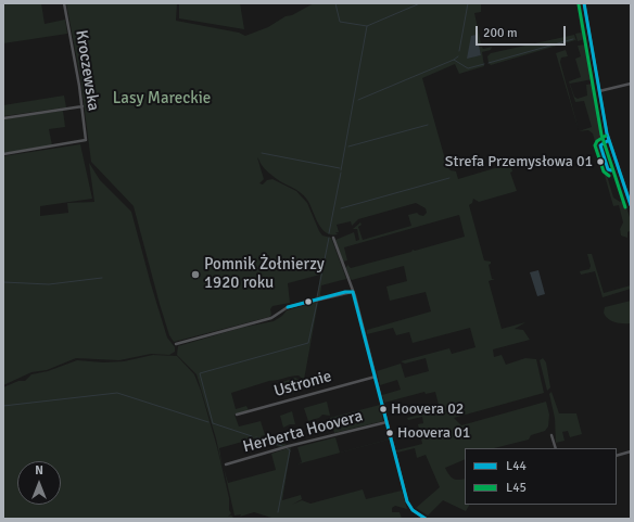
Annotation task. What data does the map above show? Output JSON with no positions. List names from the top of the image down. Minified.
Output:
{"streets":{"street":["Kroczewska","Ustronie","Herberta Hoovera"]},"parks":["Lasy Mareckie"],"places":["Strefa Przemysłowa 01","Pomnik Żołnierzy 1920 roku","Hoovera 02","Hoovera 01"],"lines":["transit line L44","transit line L45"],"legend":["L44","L45"],"scale_bar":"200 m","north":"top"}
